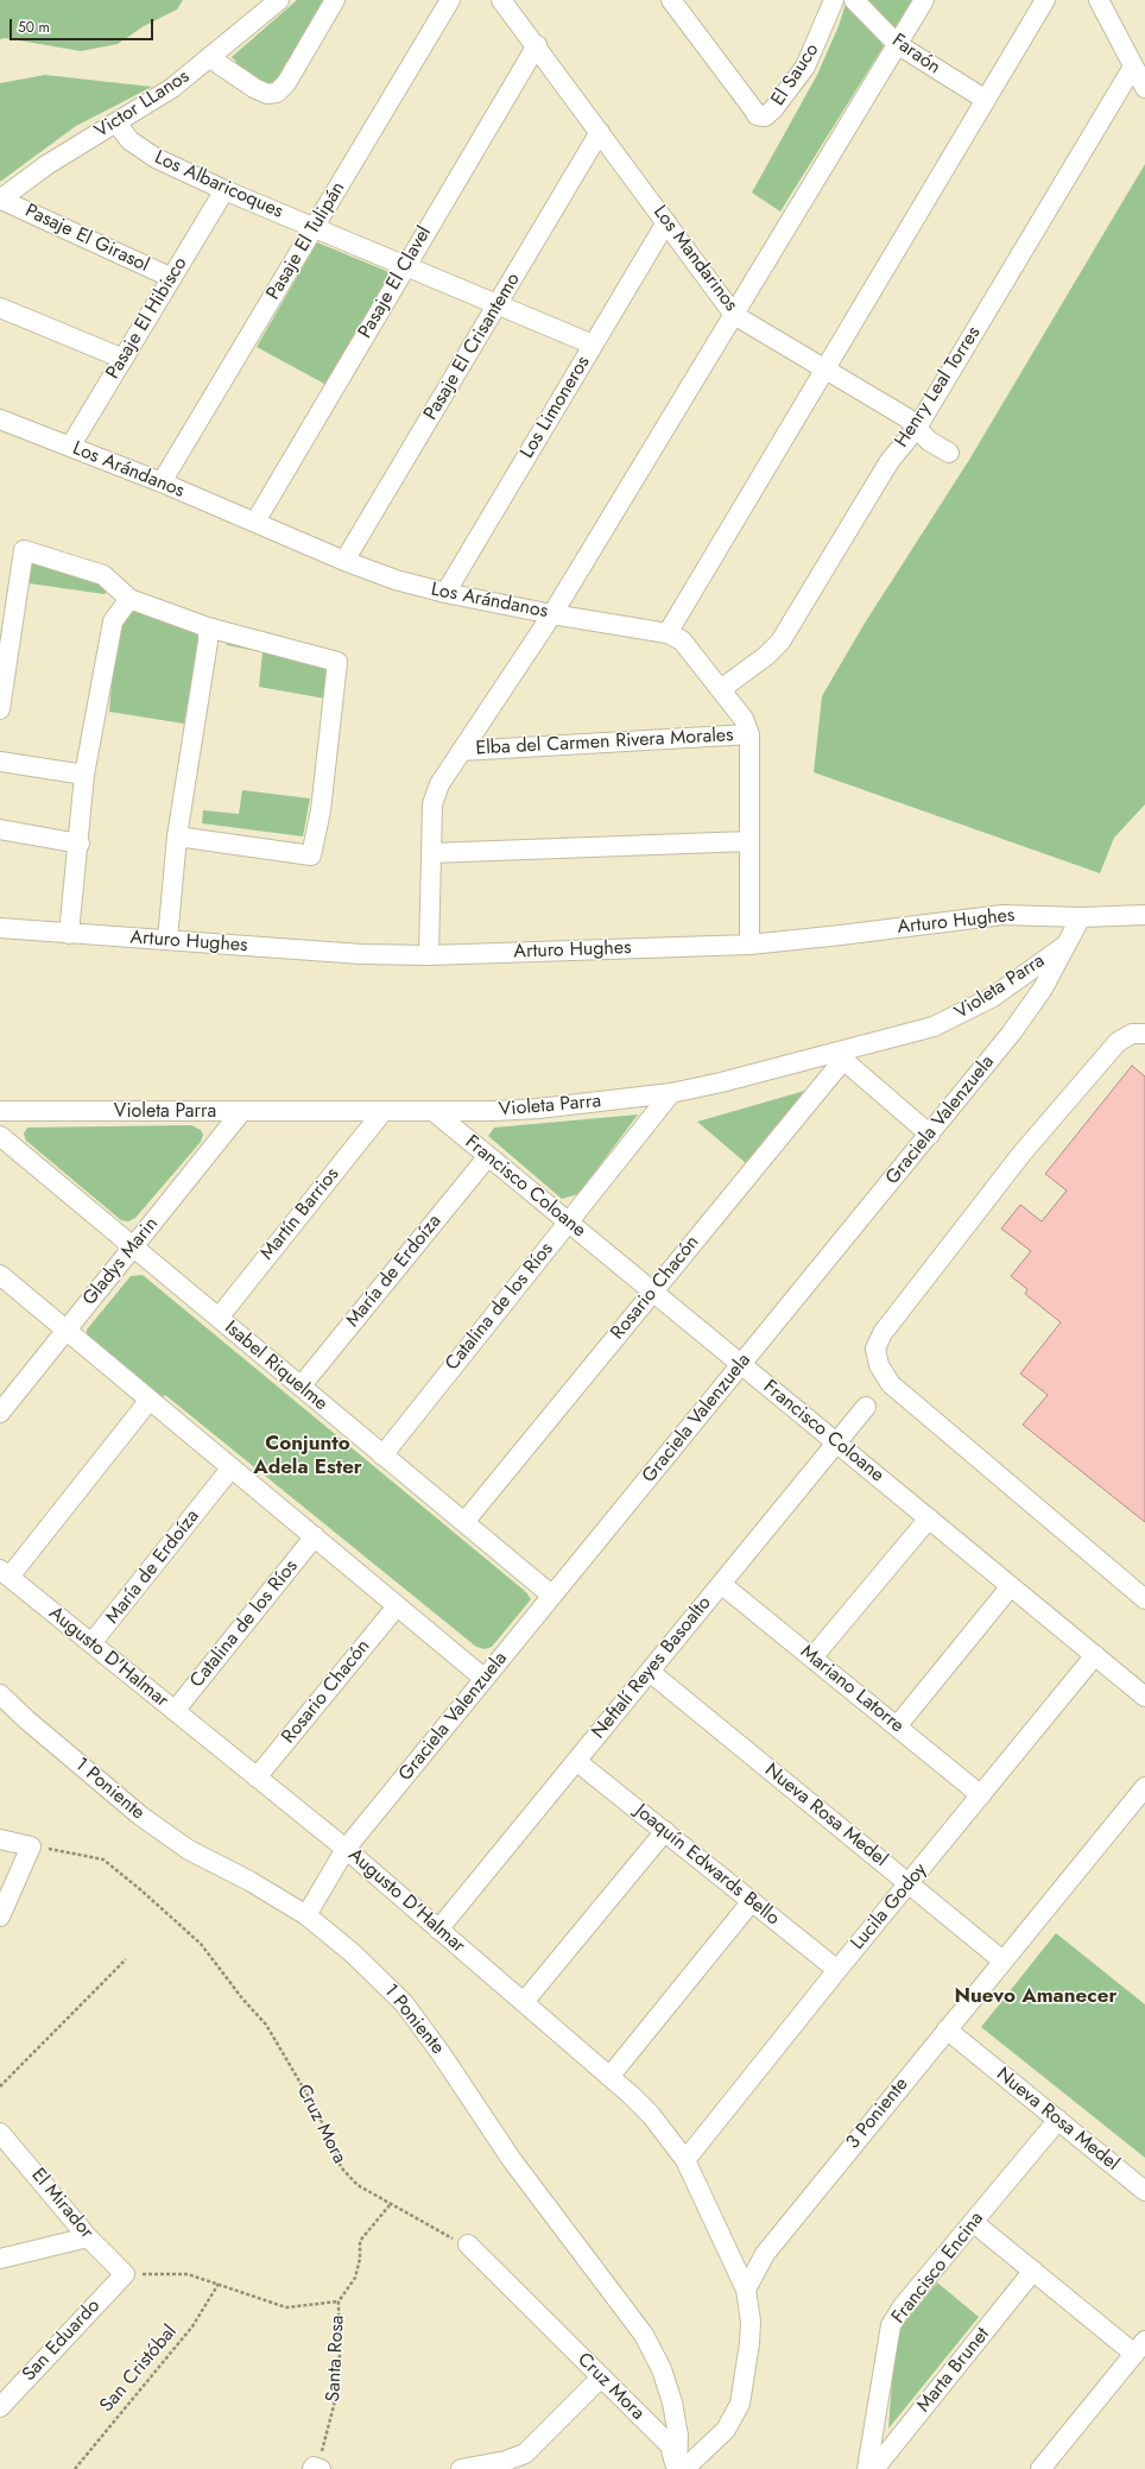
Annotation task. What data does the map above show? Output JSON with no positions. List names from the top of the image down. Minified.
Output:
{"streets":{"street":["Faraón","El Sauco","Victor LLanos","Los Albaricoques","Pasaje El Girasol","Pasaje El Tulipán","Los Mandarinos","Pasaje El Clavel","Pasaje El Hibisco","Pasaje El Crisantemo","Henry Leal Torres","Los Limoneros","Los Arándanos","Elba del Carmen Rivera Morales","Arturo Hughes","Violeta Parra","Graciela Valenzuela","Francisco Coloane","Martín Barrios","Gladys Marin","María de Erdoíza","Rosario Chacón","Catalina de los Ríos","Isabel Riquelme","Augusto D'Halmar","Neftalí Reyes Basoalto","Mariano Latorre","1 Poniente","Nueva Rosa Medel","Joaquín Edwards Bello","Lucila Godoy","3 Poniente","Cruz Mora","El Mirador","Francisco Encina","San Eduardo","Marta Brunet"],"path":["Santa Rosa","San Cristóbal"]},"crossings":[["Victor LLanos","Los Albaricoques"],["Victor LLanos","Pasaje El Girasol"],["Los Albaricoques","Pasaje El Tulipán"],["Los Albaricoques","Pasaje El Clavel"],["Los Albaricoques","Pasaje El Hibisco"],["Los Albaricoques","Pasaje El Crisantemo"],["Los Albaricoques","Los Limoneros"],["Pasaje El Girasol","Pasaje El Hibisco"],["Pasaje El Tulipán","Los Arándanos"],["Los Mandarinos","Pasaje El Clavel"],["Los Mandarinos","Pasaje El Crisantemo"],["Los Mandarinos","Henry Leal Torres"],["Los Mandarinos","Los Limoneros"],["Pasaje El Clavel","Los Arándanos"],["Pasaje El Hibisco","Los Arándanos"],["Pasaje El Crisantemo","Los Arándanos"],["Henry Leal Torres","Los Arándanos"],["Los Limoneros","Los Arándanos"],["Los Arándanos","Elba del Carmen Rivera Morales"],["Los Arándanos","Arturo Hughes"],["Arturo Hughes","Graciela Valenzuela"],["Violeta Parra","Graciela Valenzuela"],["Violeta Parra","Francisco Coloane"],["Violeta Parra","Martín Barrios"],["Violeta Parra","Gladys Marin"],["Violeta Parra","Rosario Chacón"],["Violeta Parra","Catalina de los Ríos"],["Graciela Valenzuela","Francisco Coloane"],["Graciela Valenzuela","Isabel Riquelme"],["Graciela Valenzuela","Augusto D'Halmar"],["Graciela Valenzuela","1 Poniente"],["Francisco Coloane","María de Erdoíza"],["Francisco Coloane","Rosario Chacón"],["Francisco Coloane","Catalina de los Ríos"],["Francisco Coloane","Neftalí Reyes Basoalto"],["Francisco Coloane","Lucila Godoy"],["Martín Barrios","Isabel Riquelme"],["Gladys Marin","Isabel Riquelme"],["María de Erdoíza","Isabel Riquelme"],["María de Erdoíza","Augusto D'Halmar"],["Rosario Chacón","Isabel Riquelme"],["Rosario Chacón","Augusto D'Halmar"],["Catalina de los Ríos","Isabel Riquelme"],["Catalina de los Ríos","Augusto D'Halmar"],["Augusto D'Halmar","Neftalí Reyes Basoalto"],["Augusto D'Halmar","Lucila Godoy"],["Augusto D'Halmar","3 Poniente"],["Neftalí Reyes Basoalto","Mariano Latorre"],["Neftalí Reyes Basoalto","Nueva Rosa Medel"],["Neftalí Reyes Basoalto","Joaquín Edwards Bello"],["Mariano Latorre","Lucila Godoy"],["1 Poniente","Cruz Mora"],["Nueva Rosa Medel","Lucila Godoy"],["Nueva Rosa Medel","3 Poniente"],["Nueva Rosa Medel","Francisco Encina"],["Joaquín Edwards Bello","Lucila Godoy"],["Cruz Mora","Santa Rosa"],["El Mirador","San Eduardo"]],"districts":["Conjunto Adela Ester","Nuevo Amanecer"],"scale_bar":"50 m"}
